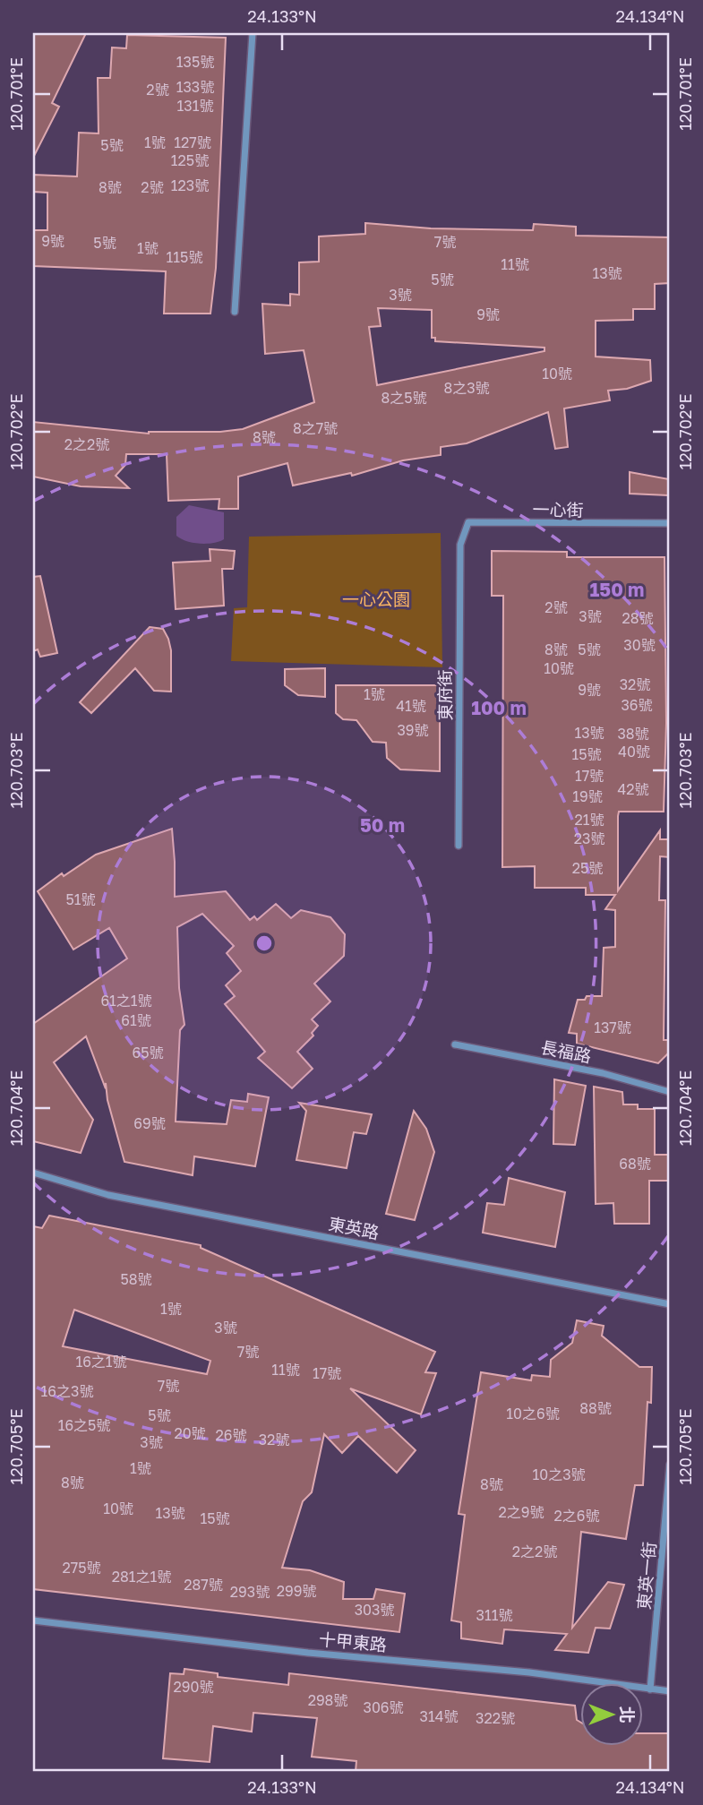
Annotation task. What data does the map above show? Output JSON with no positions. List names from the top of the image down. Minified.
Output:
{"streets":{"street":["一心街","東府街","長福路","東英路","東英一街","十甲東路"]},"crossings":[["一心街","東府街"],["東英一街","十甲東路"]],"parks":["一心公園"],"house_numbers":["135號","133號","2號","131號","1號","127號","5號","125號","123號","8號","2號","9號","7號","5號","1號","115號","11號","13號","5號","3號","9號","10號","8之3號","8之5號","8之7號","8號","2之2號","2號","3號","28號","30號","8號","5號","10號","32號","9號","1號","36號","41號","39號","13號","38號","40號","15號","17號","42號","19號","21號","23號","25號","51號","61之1號","61號","137號","65號","69號","68號","58號","1號","3號","7號","16之1號","11號","17號","7號","16之3號","88號","10之6號","5號","16之5號","20號","26號","32號","3號","1號","10之3號","8號","8號","10號","2之9號","13號","2之6號","15號","2之2號","275號","281之1號","287號","299號","293號","303號","311號","290號","298號","306號","314號","322號"],"north":"right","coordinates":["24.133°N","24.134°N","120.701°E","120.702°E","120.703°E","120.704°E","120.705°E"],"rings":["150 m","100 m","50 m"]}
